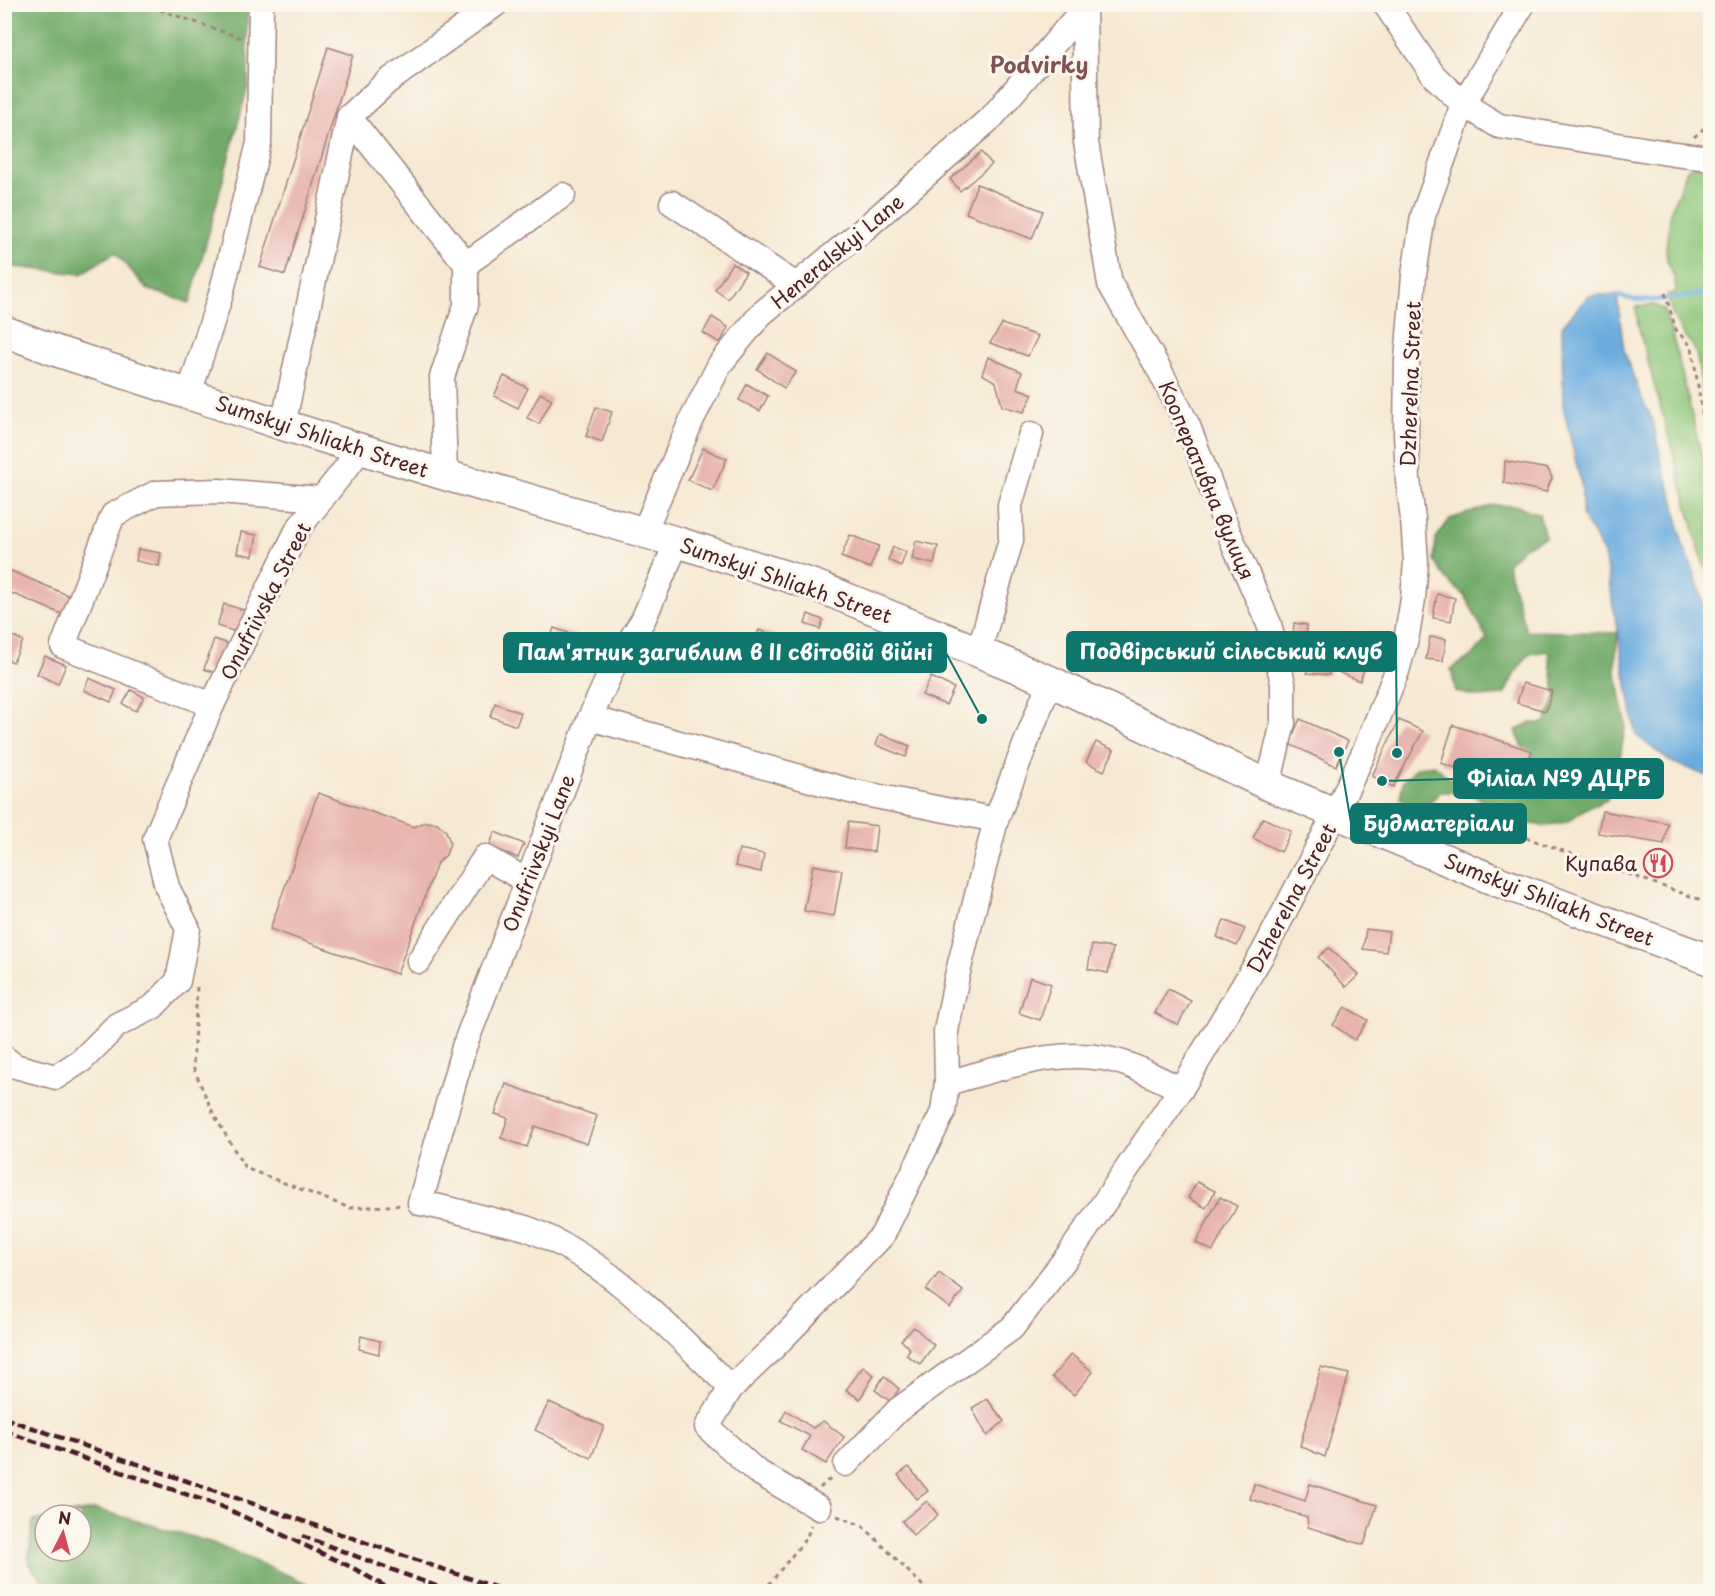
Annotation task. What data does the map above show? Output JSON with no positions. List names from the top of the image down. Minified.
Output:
{"streets":{"main road":["Sumskyi Shliakh Street"],"street":["Heneralskyi Lane","Dzherelna Street","Кооперативна вулиця","Onufriivska Street","Onufriivskyi Lane"]},"crossings":[["Heneralskyi Lane","Sumskyi Shliakh Street"],["Heneralskyi Lane","Кооперативна вулиця"],["Dzherelna Street","Sumskyi Shliakh Street"],["Sumskyi Shliakh Street","Кооперативна вулиця"],["Sumskyi Shliakh Street","Onufriivska Street"],["Sumskyi Shliakh Street","Onufriivskyi Lane"]],"districts":["Podvirky"],"places":{"other":["Пам'ятник загиблим в II світовій війні","Будматеріали","Подвірський сільський клуб","Філіал №9 ДЦРБ"],"restaurant":["Купава"]},"north":"top"}
